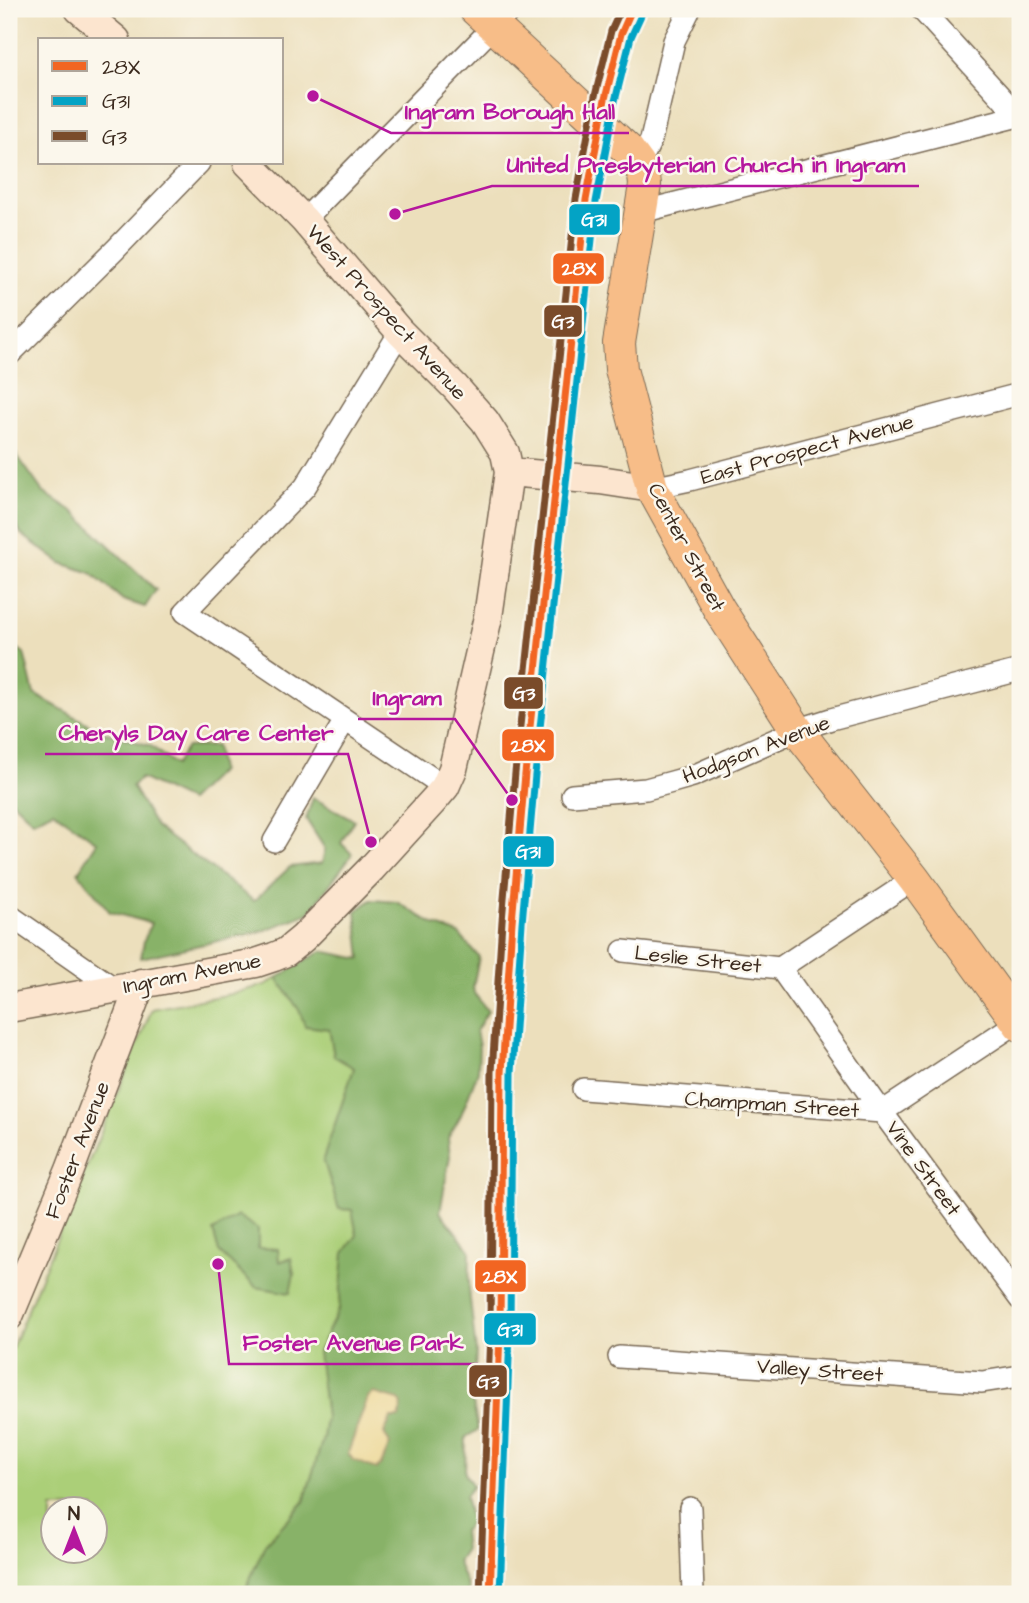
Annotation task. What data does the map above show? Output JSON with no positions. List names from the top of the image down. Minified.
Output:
{"streets":{"main road":["Center Street"],"street":["West Prospect Avenue","East Prospect Avenue","Hodgson Avenue","Leslie Street","Ingram Avenue","Champman Street","Foster Avenue","Vine Street","Valley Street"]},"crossings":[["West Prospect Avenue","East Prospect Avenue"],["West Prospect Avenue","Ingram Avenue"],["East Prospect Avenue","Center Street"],["East Prospect Avenue","Ingram Avenue"],["Center Street","Hodgson Avenue"],["Center Street","Leslie Street"],["Center Street","Champman Street"],["Leslie Street","Vine Street"],["Ingram Avenue","Foster Avenue"],["Champman Street","Vine Street"]],"places":["Ingram Borough Hall","United Presbyterian Church in Ingram","Ingram","Cheryls Day Care Center","Foster Avenue Park"],"lines":["transit line 28X","transit line G3","transit line G31"],"legend":["28X","G31","G3"],"north":"top"}
